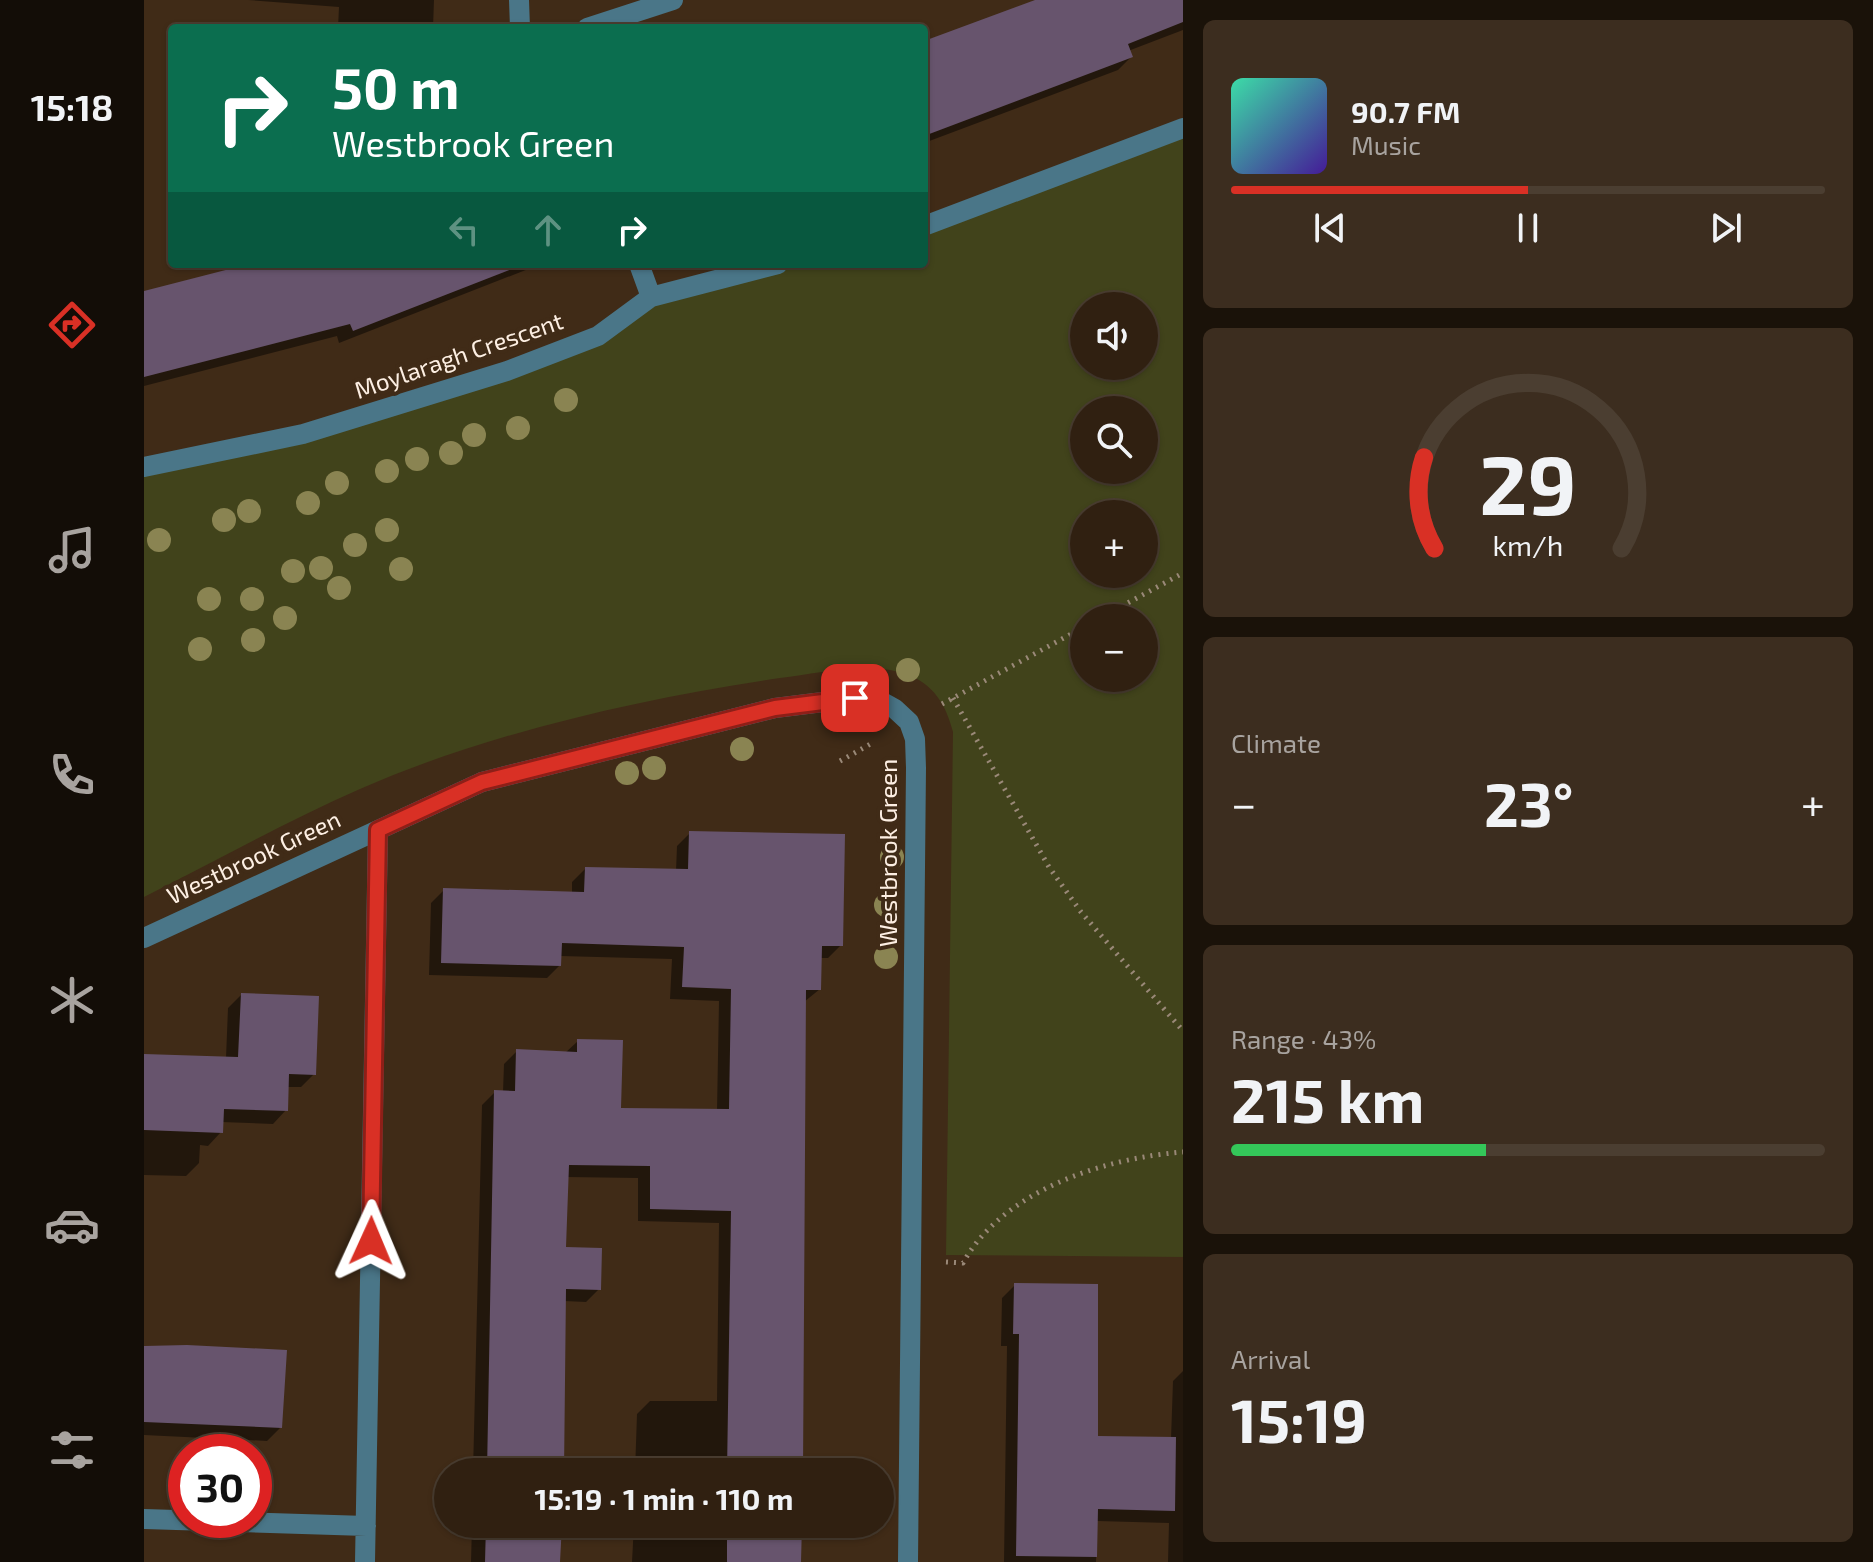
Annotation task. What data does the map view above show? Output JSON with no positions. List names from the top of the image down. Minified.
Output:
{"streets":{"street":["Moylaragh Crescent","Westbrook Green"]},"page":{"tabs":"15:18","turn":["50 m","Westbrook Green"],"song":["90.7 FM","Music"],"map_buttons":["+","−"],"tile":["Climate",["Range · 43%","215 km"],["Arrival","15:19"]],"heat":["−","23°","+"],"limit":"30","trip":"15:19 · 1 min · 110 m","gauge":["29","km/h"]}}
